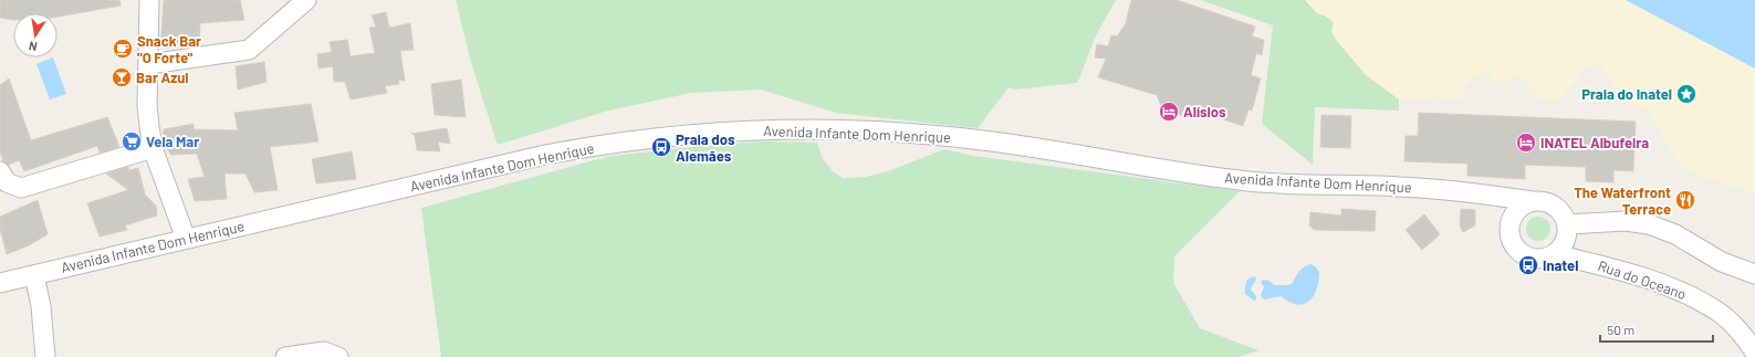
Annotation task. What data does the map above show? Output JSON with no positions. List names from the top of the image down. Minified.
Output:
{"streets":{"street":["Avenida Infante Dom Henrique","Rua do Oceano"]},"crossings":[["Avenida Infante Dom Henrique","Rua do Oceano"]],"places":{"cafe":["Snack Bar \"O Forte\""],"bar":["Bar Azul"],"place":["Praia do Inatel"],"hotel":["Alísios","INATEL Albufeira"],"supermarket":["Vela Mar"],"bus stop":["Praia dos Alemães","Inatel"],"restaurant":["The Waterfront Terrace"]},"scale_bar":"50 m","north":"bottom"}
